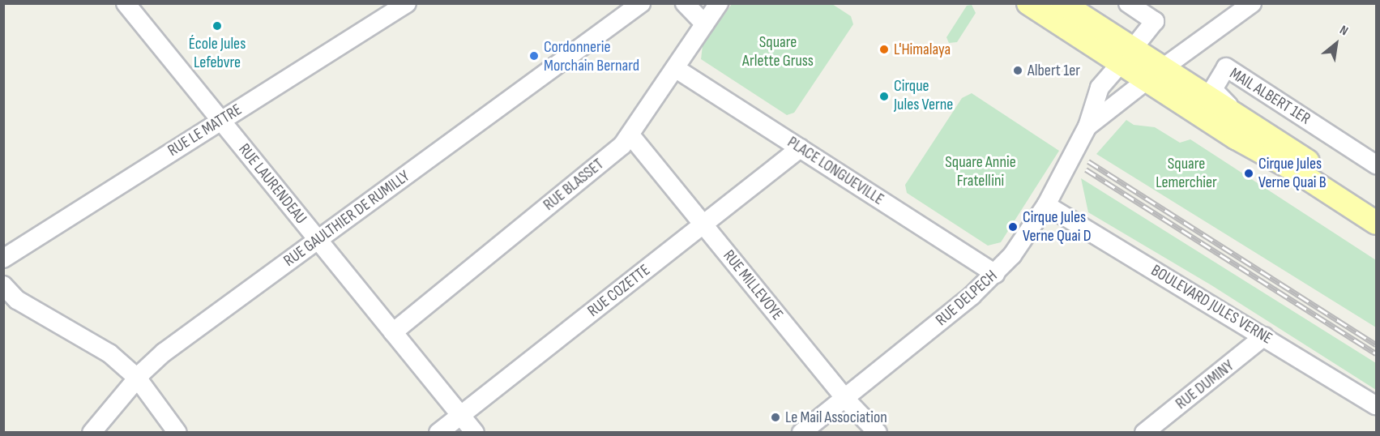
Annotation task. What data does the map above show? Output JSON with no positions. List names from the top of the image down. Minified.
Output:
{"streets":{"main road":["MAIL ALBERT 1ER"],"street":["RUE LE MATTRE","PLACE LONGUEVILLE","RUE LAURENDEAU","RUE BLASSET","RUE GAULTHIER DE RUMILLY","RUE MILLEVOYE","RUE COZETTE","RUE DELPECH","BOULEVARD JULES VERNE","RUE DUMINY"]},"crossings":[["MAIL ALBERT 1ER","RUE DELPECH"],["RUE LE MATTRE","RUE LAURENDEAU"],["PLACE LONGUEVILLE","RUE BLASSET"],["PLACE LONGUEVILLE","RUE COZETTE"],["PLACE LONGUEVILLE","RUE DELPECH"],["RUE LAURENDEAU","RUE BLASSET"],["RUE LAURENDEAU","RUE GAULTHIER DE RUMILLY"],["RUE LAURENDEAU","RUE COZETTE"],["RUE BLASSET","RUE MILLEVOYE"],["RUE MILLEVOYE","RUE COZETTE"],["RUE MILLEVOYE","RUE DELPECH"],["RUE DELPECH","BOULEVARD JULES VERNE"],["BOULEVARD JULES VERNE","RUE DUMINY"]],"parks":["Square Arlette Gruss","Square Annie Fratellini","Square Lemerchier"],"places":["École Jules Lefebvre","L'Himalaya","Cordonnerie Morchain Bernard","Albert 1er","Cirque Jules Verne","Cirque Jules Verne Quai B","Cirque Jules Verne Quai D","Le Mail Association"],"north":"top right"}
